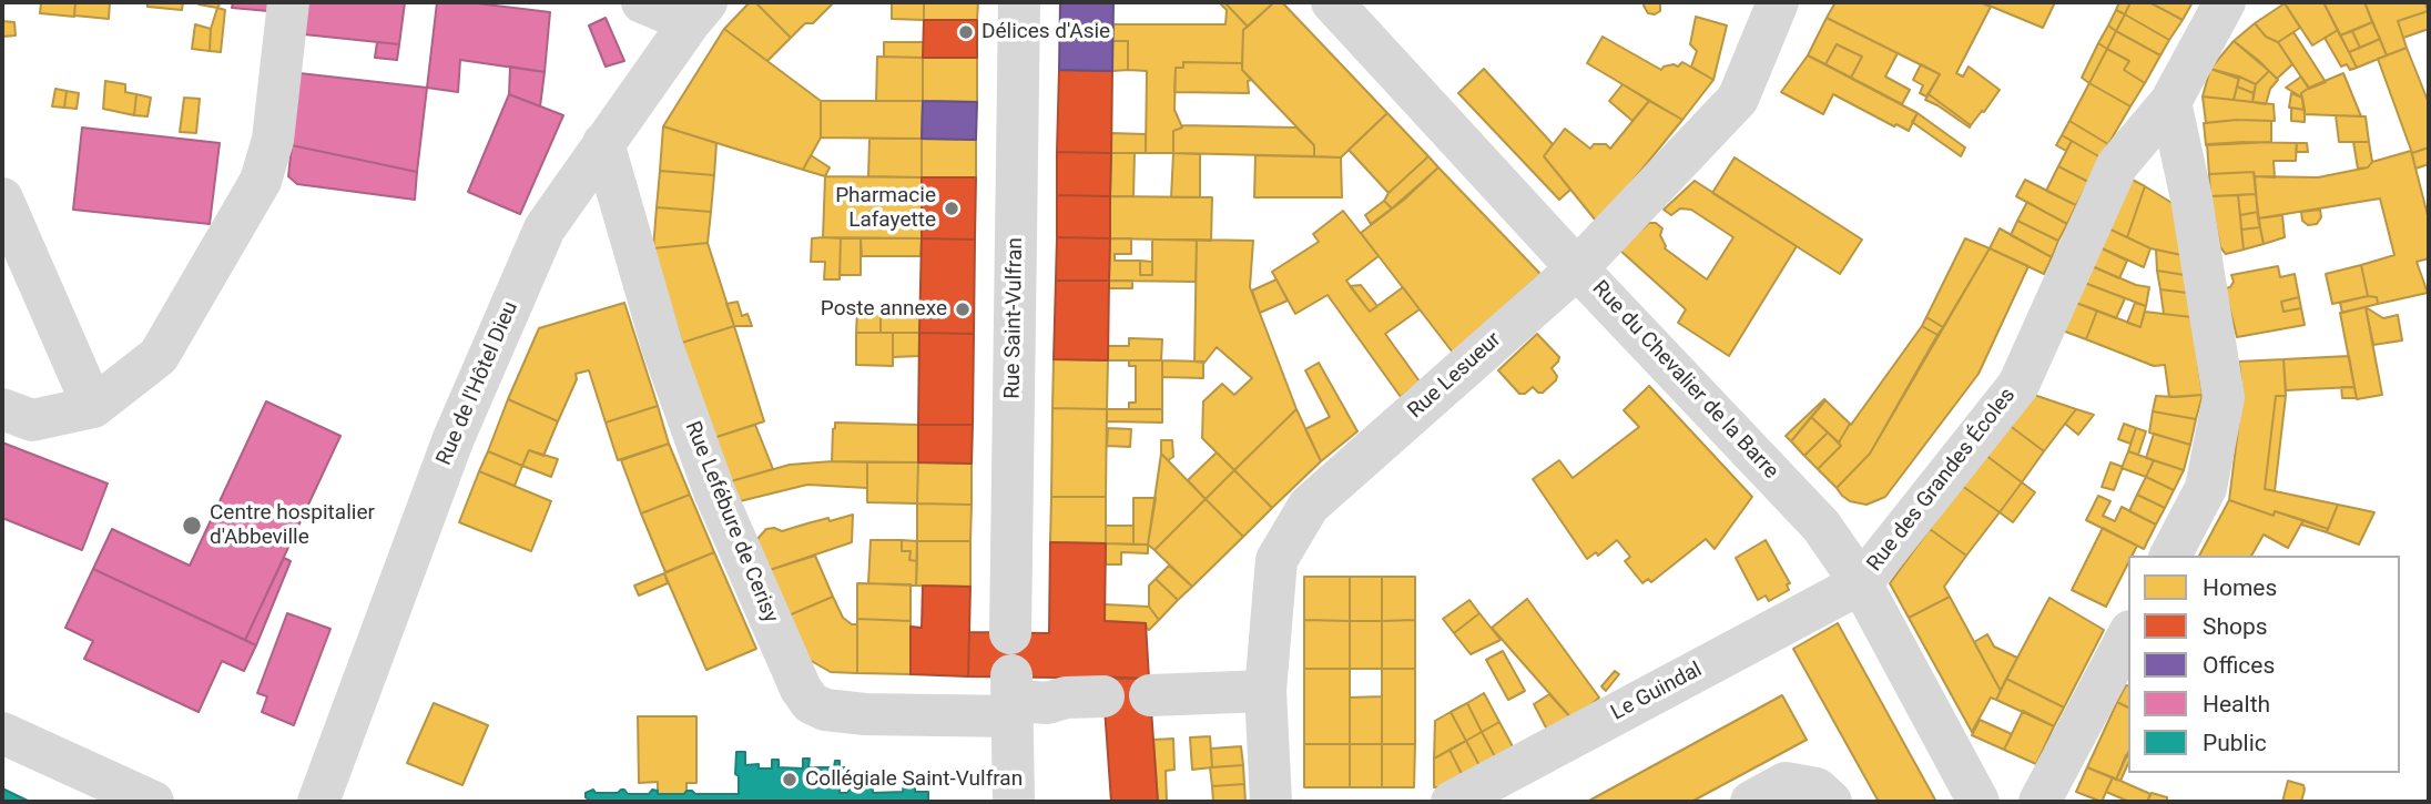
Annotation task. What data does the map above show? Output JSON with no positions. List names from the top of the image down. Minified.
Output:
{"streets":{"street":["Rue Saint-Vulfran","Rue Lesueur","Rue du Chevalier de la Barre","Rue de l'Hôtel Dieu","Rue des Grandes Écoles","Rue Lefébure de Cerisy","Le Guindal"]},"crossings":[["Rue Lesueur","Rue du Chevalier de la Barre"],["Rue du Chevalier de la Barre","Rue des Grandes Écoles"],["Rue du Chevalier de la Barre","Le Guindal"],["Rue de l'Hôtel Dieu","Rue Lefébure de Cerisy"],["Rue des Grandes Écoles","Le Guindal"]],"places":["Délices d'Asie","Pharmacie Lafayette","Poste annexe","Centre hospitalier d'Abbeville","Collégiale Saint-Vulfran"],"legend":["Homes","Shops","Offices","Health","Public"]}
